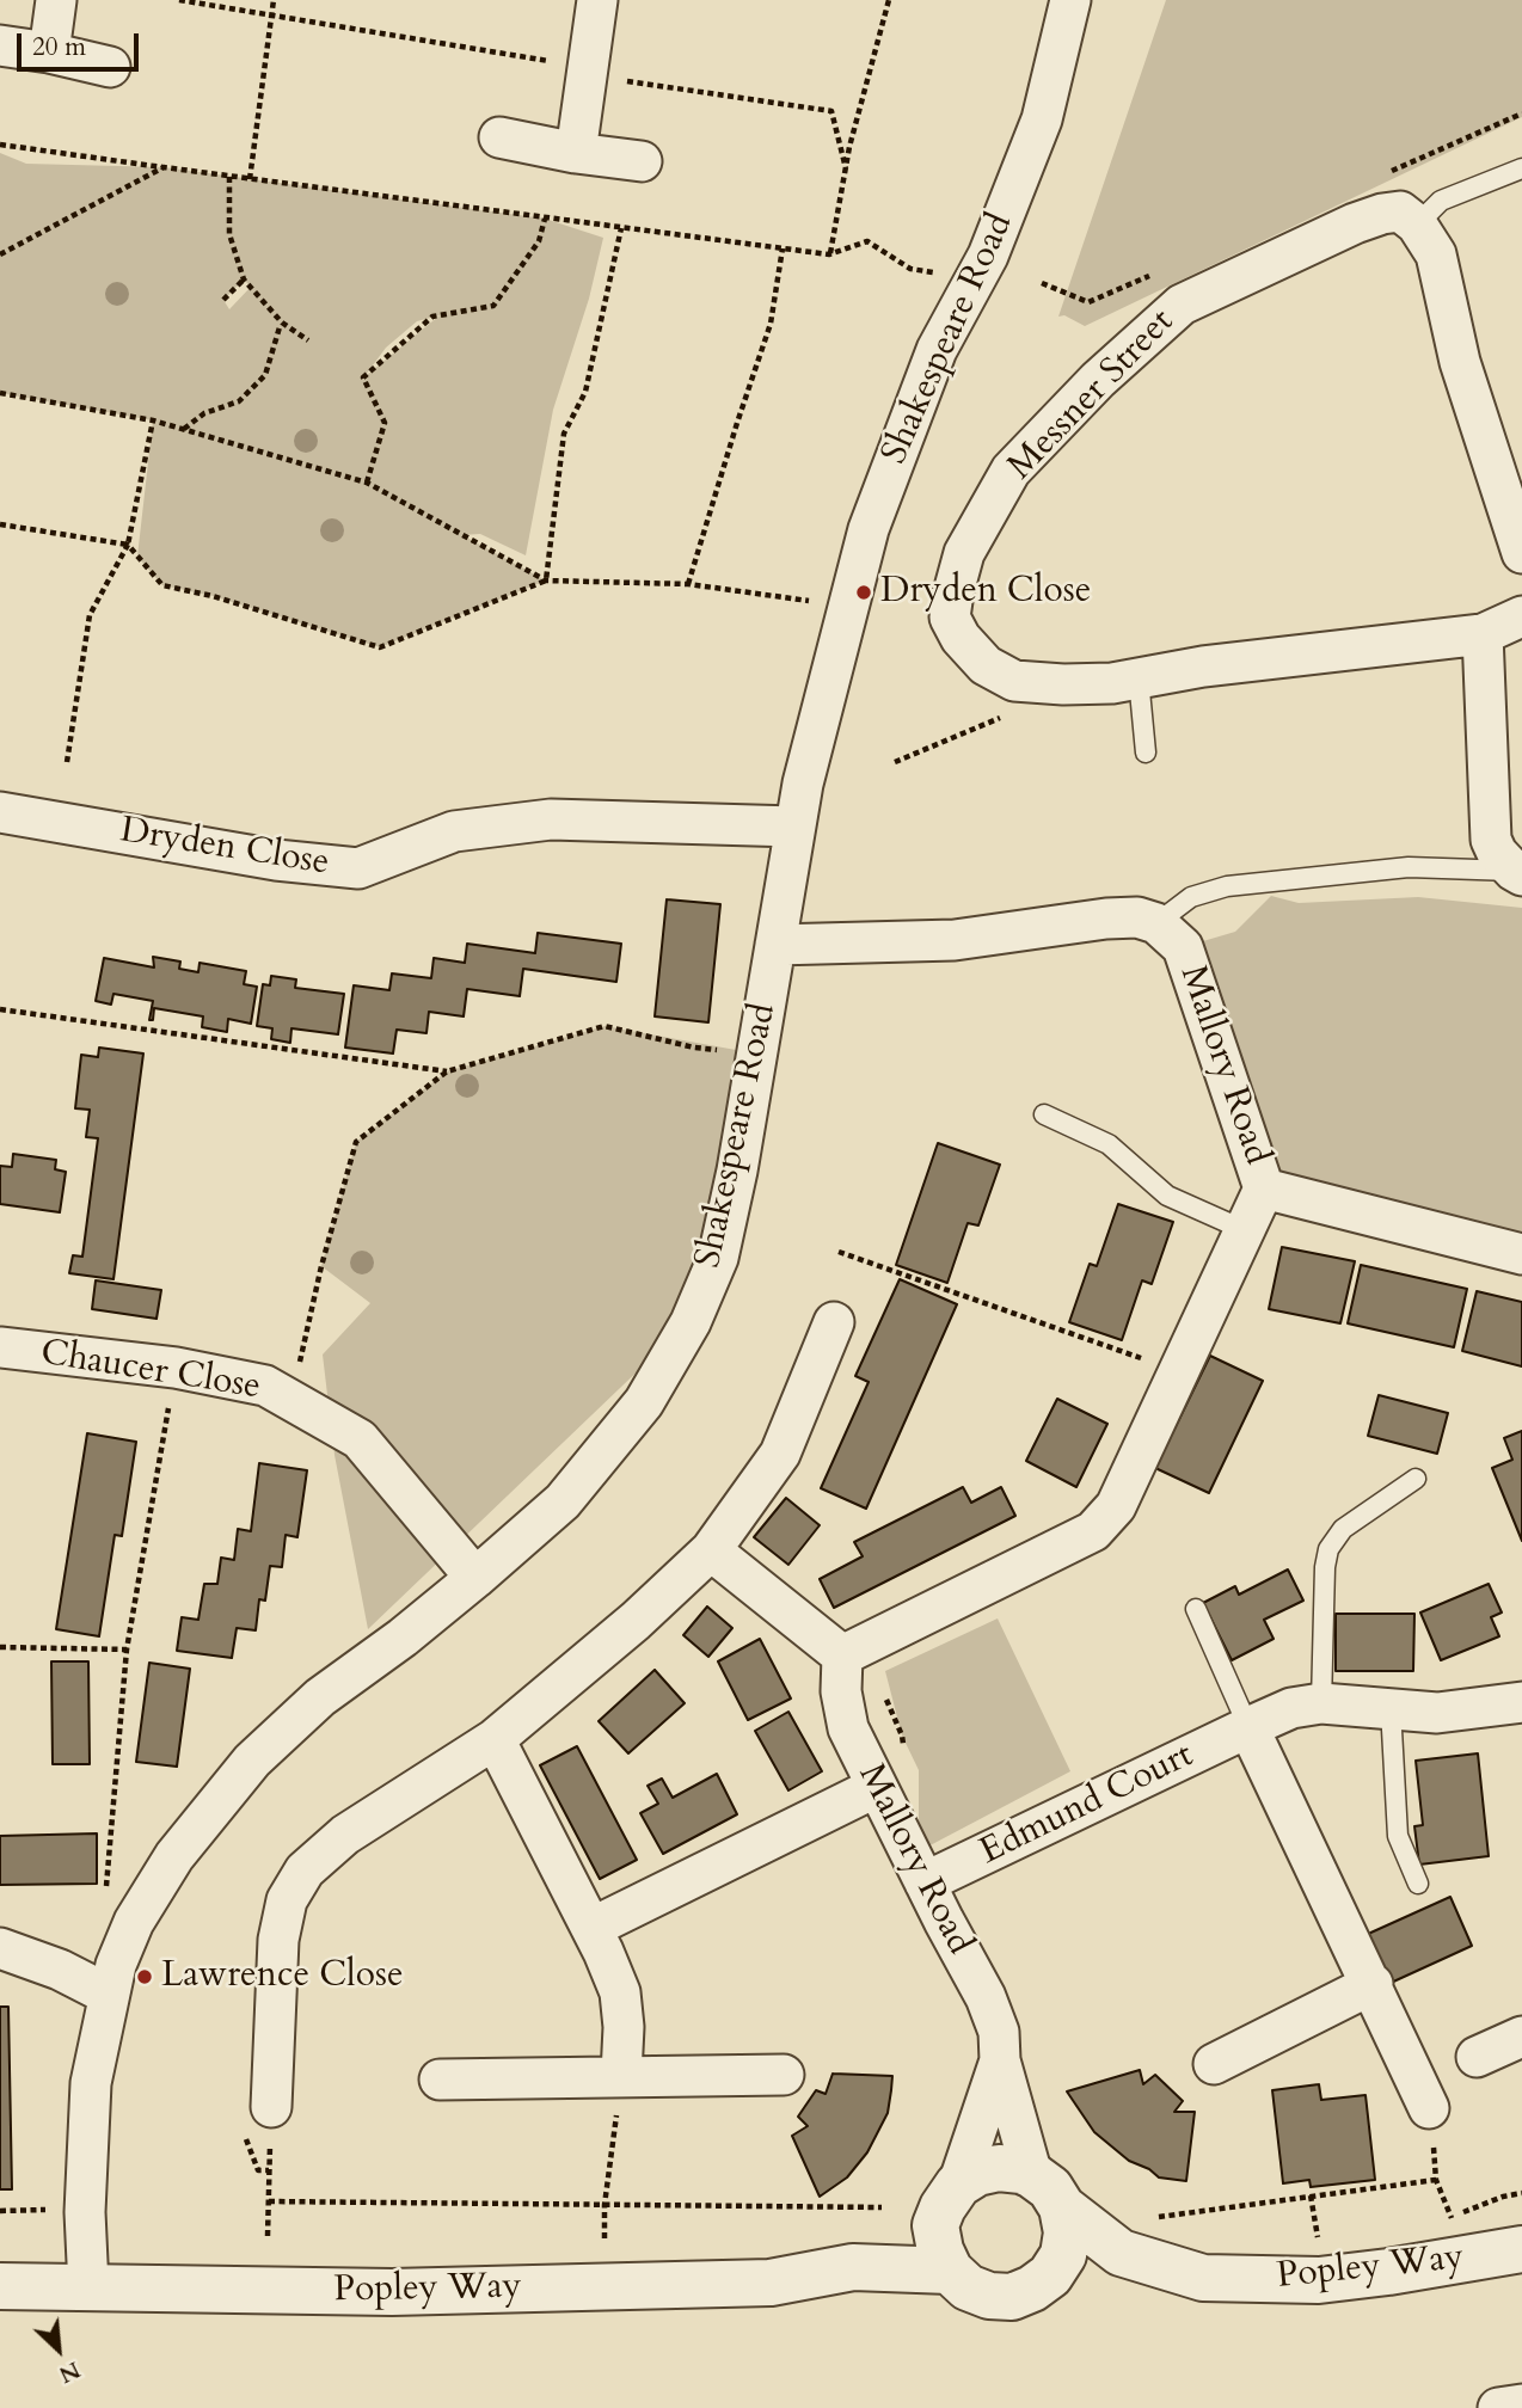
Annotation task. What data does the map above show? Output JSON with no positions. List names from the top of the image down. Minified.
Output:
{"streets":{"street":["Shakespeare Road","Messner Street","Dryden Close","Mallory Road","Chaucer Close","Edmund Court","Popley Way"]},"crossings":[["Shakespeare Road","Dryden Close"],["Shakespeare Road","Mallory Road"],["Shakespeare Road","Chaucer Close"],["Shakespeare Road","Popley Way"],["Mallory Road","Edmund Court"],["Mallory Road","Popley Way"]],"places":["Dryden Close","Lawrence Close"],"scale_bar":"20 m","north":"bottom right"}
